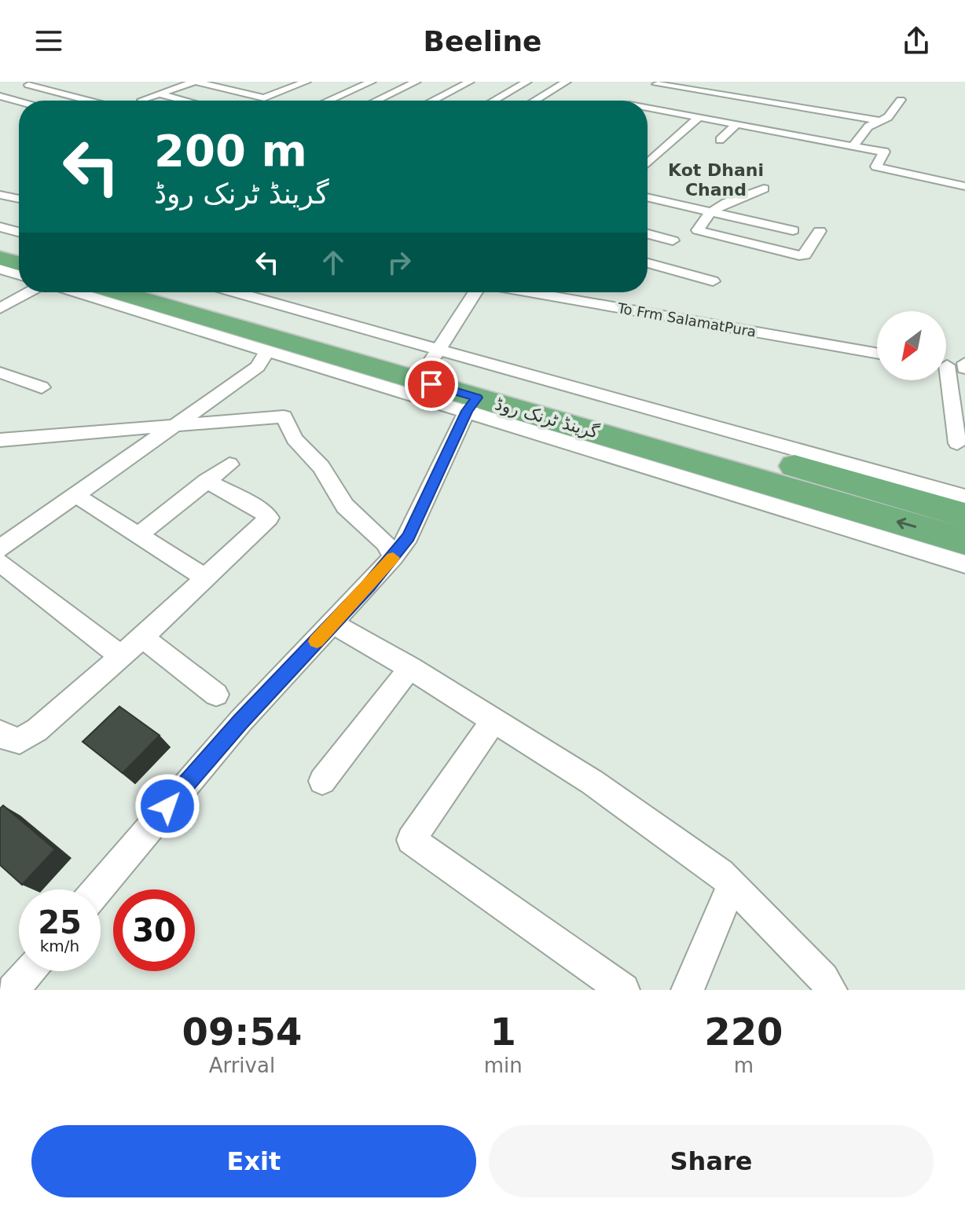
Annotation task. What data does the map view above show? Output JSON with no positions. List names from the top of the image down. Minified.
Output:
{"streets":{"highway":["گرینڈ ٹرنک روڈ"],"street":["To Frm SalamatPura"]},"districts":["Kot Dhani Chand"],"north":"bottom left","page":{"header":"Beeline","turn":["200 m","گرینڈ ٹرنک روڈ"],"speed":"25 km/h","limit":"30","eta":["09:54","Arrival","1","min","220","m"],"buttons":["Exit","Share"]}}
